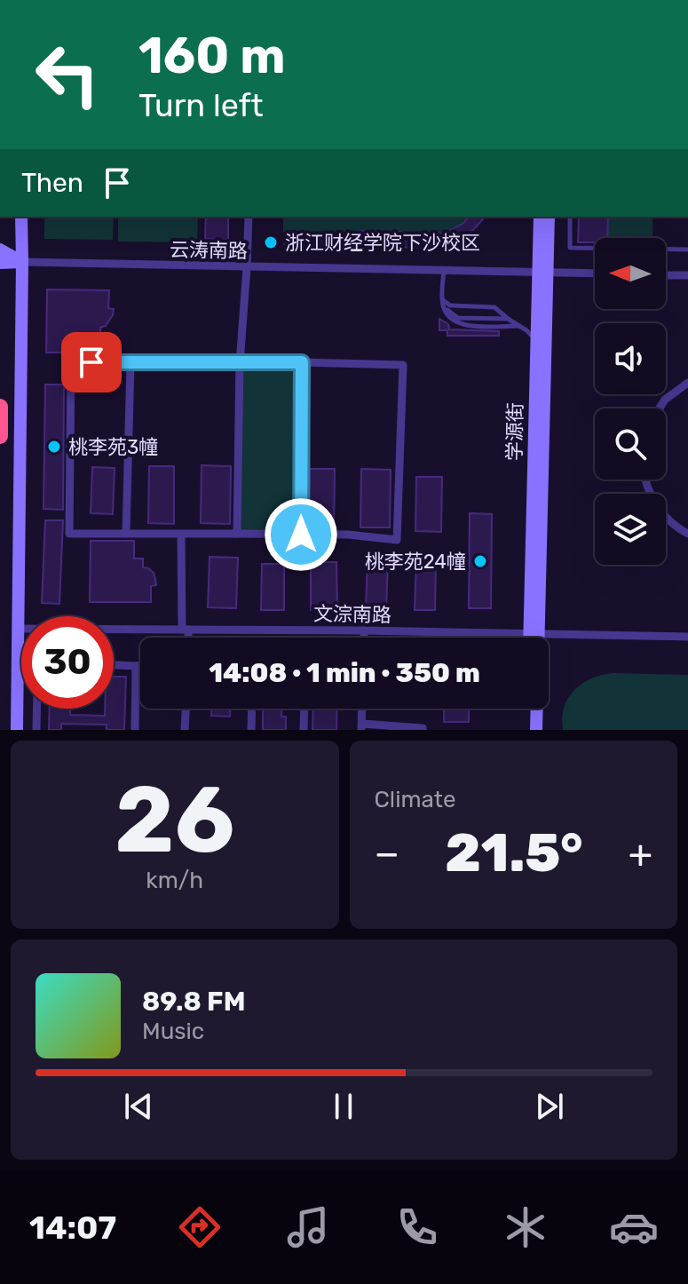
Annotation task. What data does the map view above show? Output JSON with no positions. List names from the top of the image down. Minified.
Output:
{"streets":{"main road":["学源街"],"street":["云涛南路","文淙南路"]},"crossings":[["云涛南路","学源街"],["学源街","文淙南路"]],"places":["浙江财经学院下沙校区","桃李苑3幢","桃李苑24幢"],"north":"left","page":{"turn":["160 m","Turn left"],"then":"Then","limit":"30","trip":"14:08 · 1 min · 350 m","tile":[["26","km/h"],"Climate"],"heat":["−","21.5°","+"],"song":["89.8 FM","Music"],"tabs":"14:07"}}
